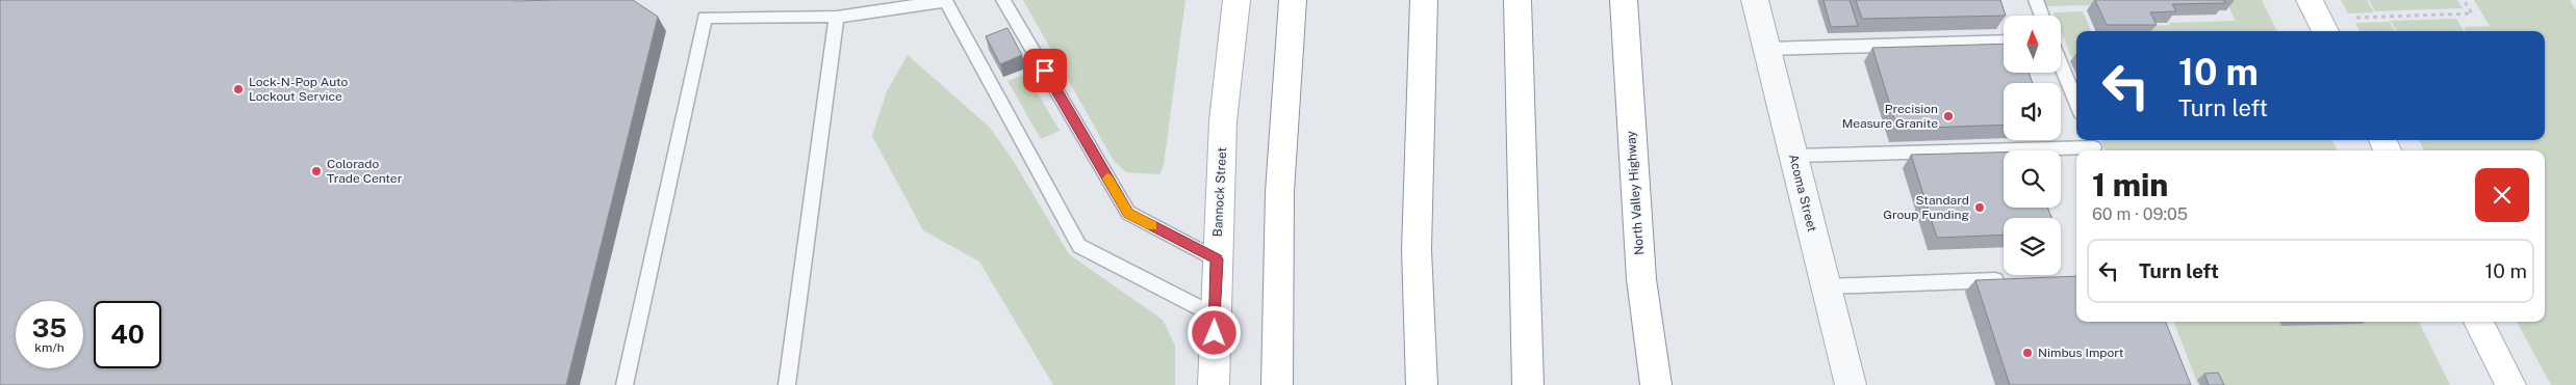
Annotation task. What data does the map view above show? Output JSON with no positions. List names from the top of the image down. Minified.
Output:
{"streets":{"main road":["Bannock Street","North Valley Highway"],"street":["Acoma Street"]},"places":["Lock-N-Pop Auto Lockout Service","Precision Measure Granite","Colorado Trade Center","Standard Group Funding","Nimbus Import"],"north":"top","page":{"turn":["10 m","Turn left"],"heading":["1 min","60 m · 09:05"],"list":[{"name":"Turn left","value":"10 m"}],"speed":"35 km/h","limit":"40"}}
